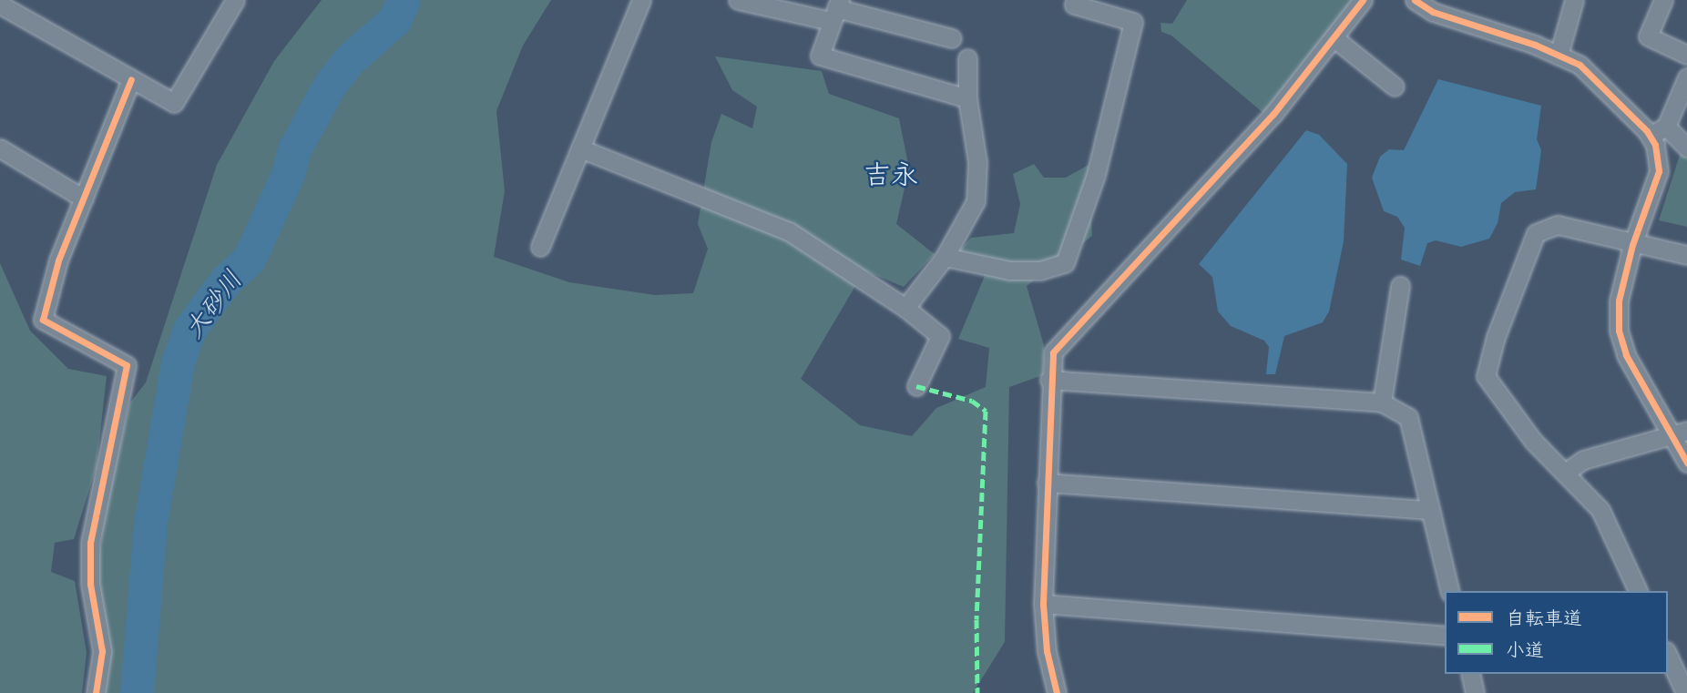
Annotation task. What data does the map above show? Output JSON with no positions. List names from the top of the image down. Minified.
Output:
{"districts":["吉永"],"water":["大砂川"],"legend":["自転車道","小道"]}
